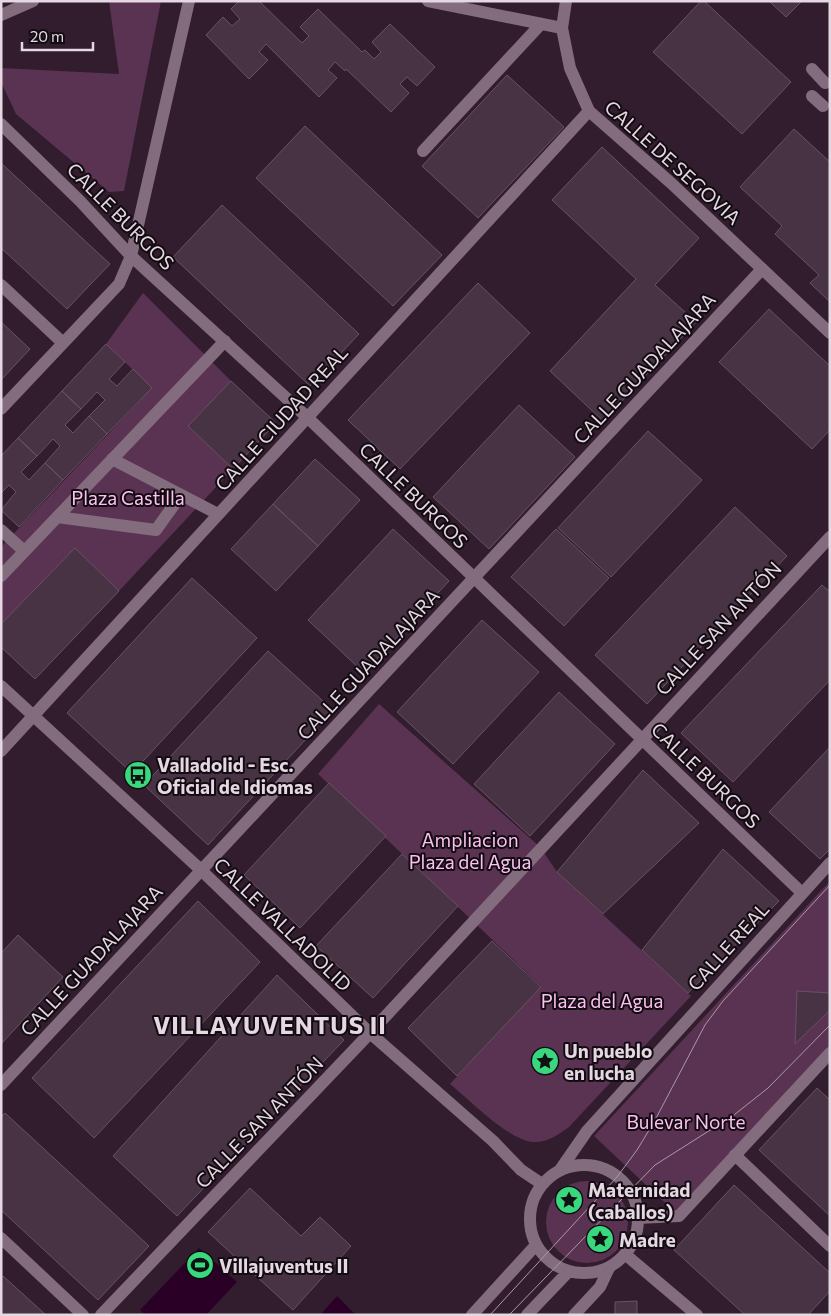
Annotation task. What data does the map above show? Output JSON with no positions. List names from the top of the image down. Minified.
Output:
{"streets":{"street":["CALLE DE SEGOVIA","CALLE BURGOS","CALLE GUADALAJARA","CALLE CIUDAD REAL","CALLE SAN ANTÓN","CALLE VALLADOLID","CALLE REAL"]},"crossings":[["CALLE DE SEGOVIA","CALLE GUADALAJARA"],["CALLE DE SEGOVIA","CALLE CIUDAD REAL"],["CALLE BURGOS","CALLE GUADALAJARA"],["CALLE BURGOS","CALLE CIUDAD REAL"],["CALLE BURGOS","CALLE SAN ANTÓN"],["CALLE BURGOS","CALLE REAL"],["CALLE GUADALAJARA","CALLE VALLADOLID"],["CALLE CIUDAD REAL","CALLE VALLADOLID"],["CALLE SAN ANTÓN","CALLE VALLADOLID"],["CALLE VALLADOLID","CALLE REAL"]],"districts":["VILLAYUVENTUS II"],"parks":["Plaza Castilla","Ampliacion Plaza del Agua","Plaza del Agua","Bulevar Norte"],"places":{"bus stop":["Valladolid - Esc. Oficial de Idiomas"],"place":["Un pueblo en lucha","Maternidad (caballos)","Madre"],"sports":["Villajuventus II"]},"scale_bar":"20 m"}
